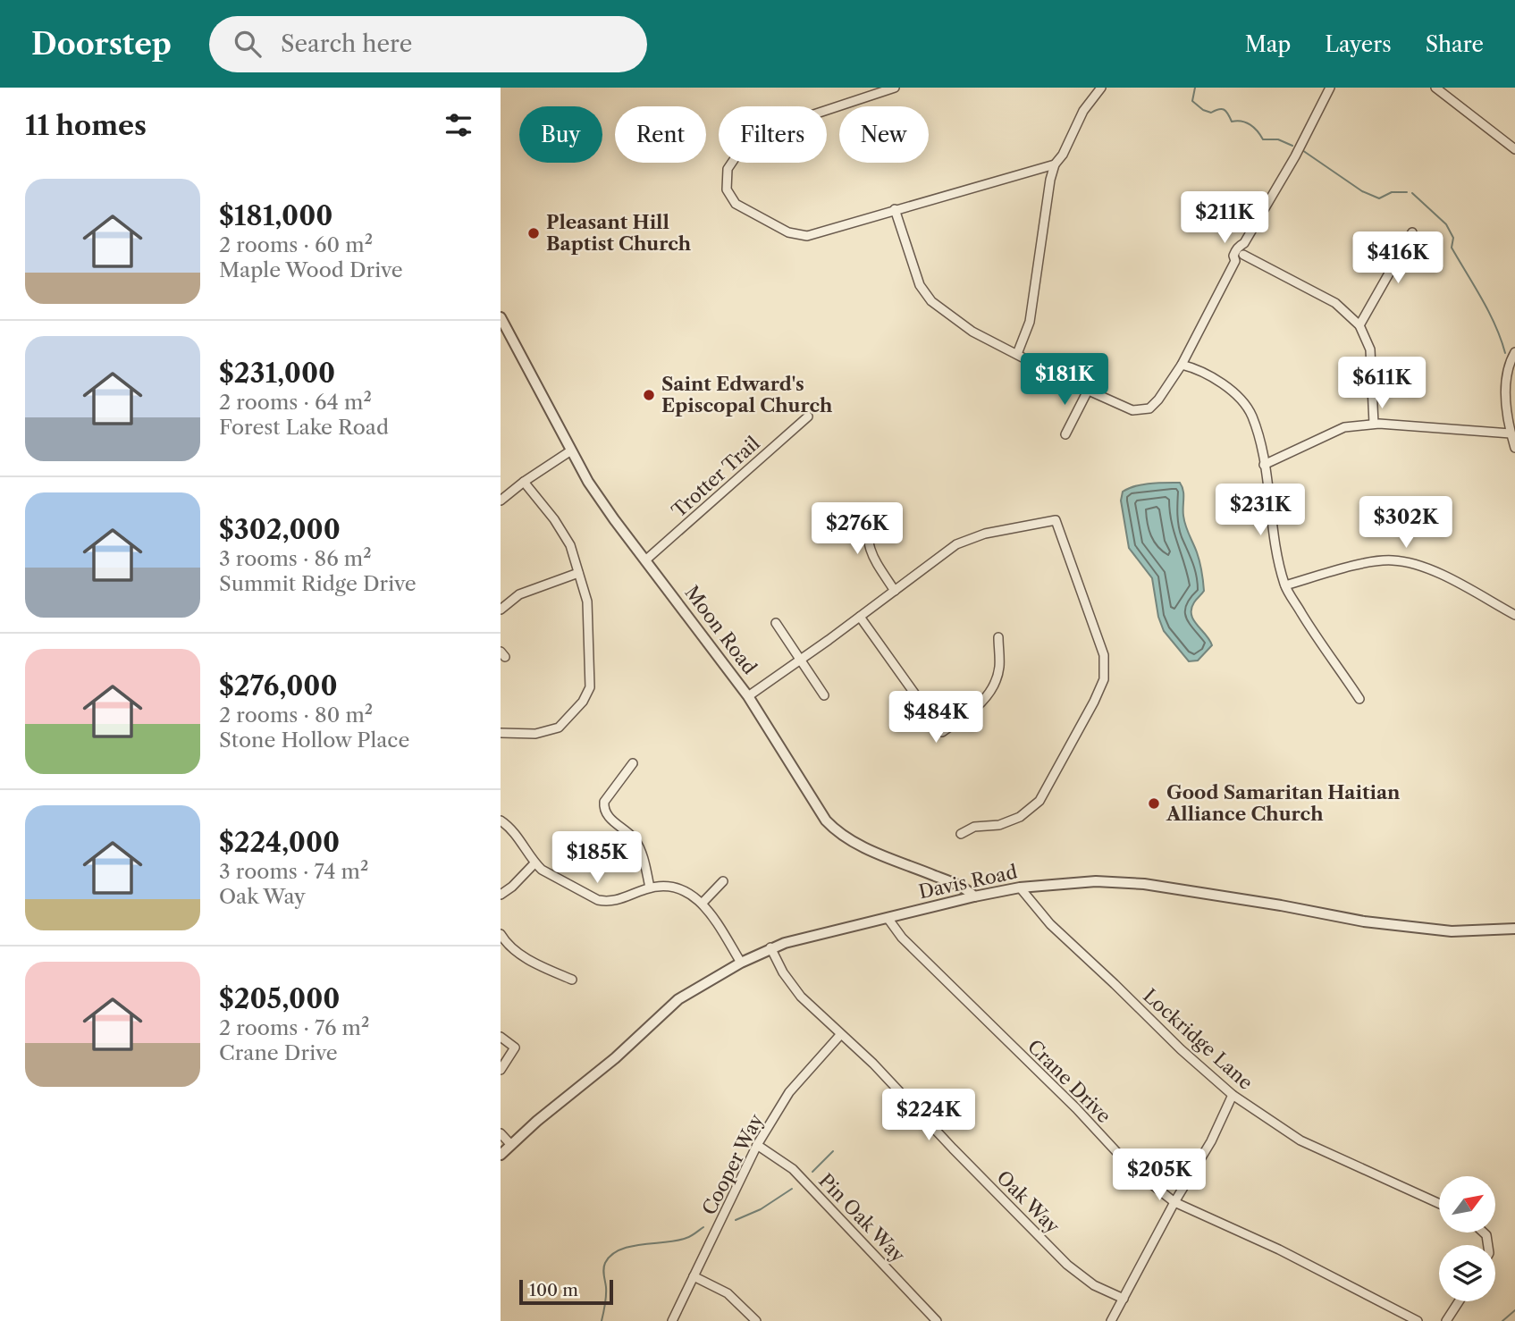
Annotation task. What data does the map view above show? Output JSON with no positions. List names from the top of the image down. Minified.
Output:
{"streets":{"street":["Trotter Trail","Moon Road","Davis Road","Lockridge Lane","Crane Drive","Cooper Way","Oak Way","Pin Oak Way"]},"crossings":[["Trotter Trail","Moon Road"],["Moon Road","Davis Road"],["Davis Road","Lockridge Lane"],["Davis Road","Crane Drive"],["Davis Road","Oak Way"],["Cooper Way","Oak Way"],["Cooper Way","Pin Oak Way"]],"places":["Pleasant Hill Baptist Church","Saint Edward's Episcopal Church","Good Samaritan Haitian Alliance Church"],"scale_bar":"100 m","north":"top right","page":{"header":"Doorstep","search":"Search here","nav":["Map","Layers","Share"],"heading":"11 homes","chip":["Buy","Rent","Filters","New"],"list":[{"name":"$181,000","note":"2 rooms · 60 m² · Maple Wood Drive"},{"name":"$231,000","note":"2 rooms · 64 m² · Forest Lake Road"},{"name":"$302,000","note":"3 rooms · 86 m² · Summit Ridge Drive"},{"name":"$276,000","note":"2 rooms · 80 m² · Stone Hollow Place"},{"name":"$224,000","note":"3 rooms · 74 m² · Oak Way"},{"name":"$205,000","note":"2 rooms · 76 m² · Crane Drive"}],"price":["$211K","$416K","$181K","$611K","$231K","$302K","$276K","$484K","$185K","$224K","$205K"],"scale":"100 m"}}
